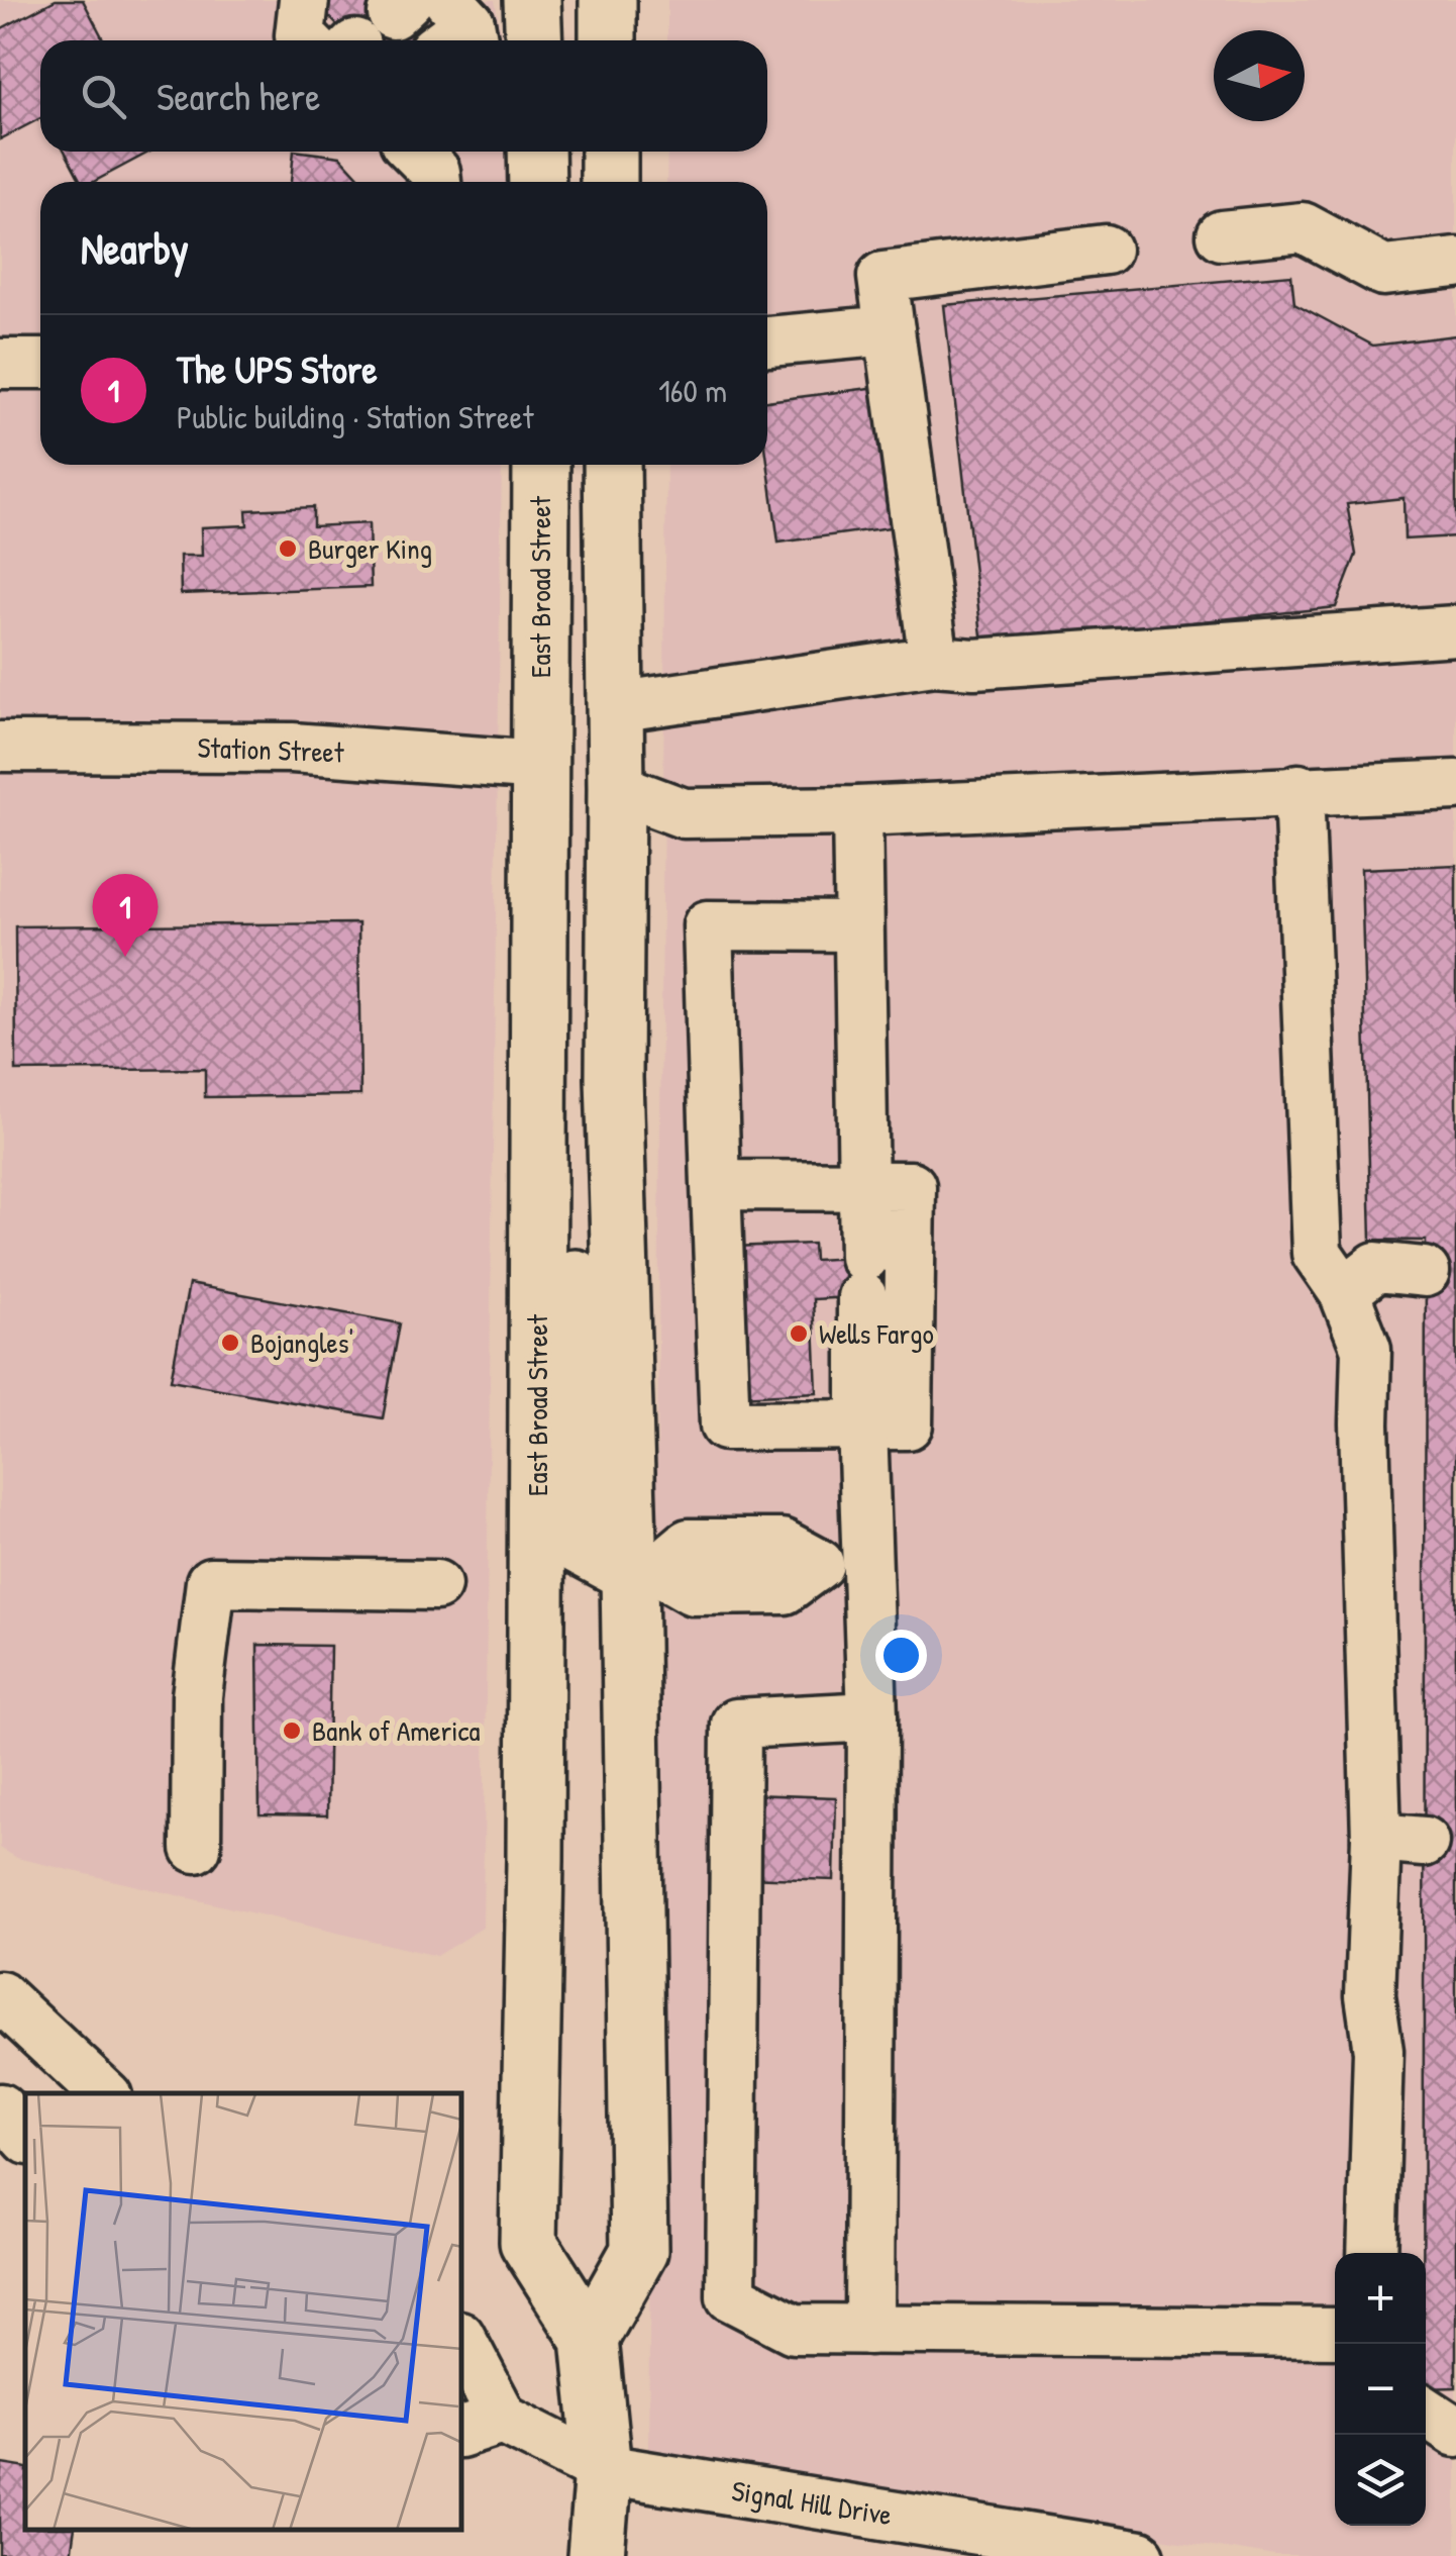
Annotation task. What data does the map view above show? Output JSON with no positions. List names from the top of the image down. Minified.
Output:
{"streets":{"main road":["East Broad Street"],"street":["Station Street","Signal Hill Drive"]},"crossings":[["East Broad Street","Station Street"],["East Broad Street","Signal Hill Drive"]],"places":["Burger King","Wells Fargo","Bojangles'","Bank of America"],"north":"right","page":{"search":"Search here","heading":"Nearby","list":[{"mark":"1","name":"The UPS Store","note":"Public building · Station Street","value":"160 m"}],"pins":"1","map_buttons":["+","−"]}}
